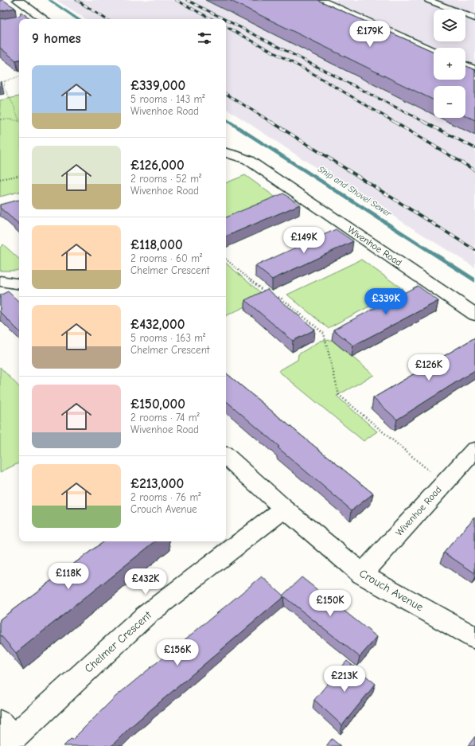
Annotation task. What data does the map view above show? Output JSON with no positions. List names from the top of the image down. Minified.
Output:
{"streets":{"street":["Wivenhoe Road","Crouch Avenue","Chelmer Crescent"]},"crossings":[["Wivenhoe Road","Crouch Avenue"],["Crouch Avenue","Chelmer Crescent"]],"water":["Ship and Shovel Sewer"],"page":{"map_buttons":["+","−"],"heading":"9 homes","price":["£179K","£149K","£339K","£126K","£118K","£432K","£150K","£156K","£213K"],"list":[{"name":"£339,000","note":"5 rooms · 143 m² · Wivenhoe Road"},{"name":"£126,000","note":"2 rooms · 52 m² · Wivenhoe Road"},{"name":"£118,000","note":"2 rooms · 60 m² · Chelmer Crescent"},{"name":"£432,000","note":"5 rooms · 163 m² · Chelmer Crescent"},{"name":"£150,000","note":"2 rooms · 74 m² · Wivenhoe Road"},{"name":"£213,000","note":"2 rooms · 76 m² · Crouch Avenue"}]}}
